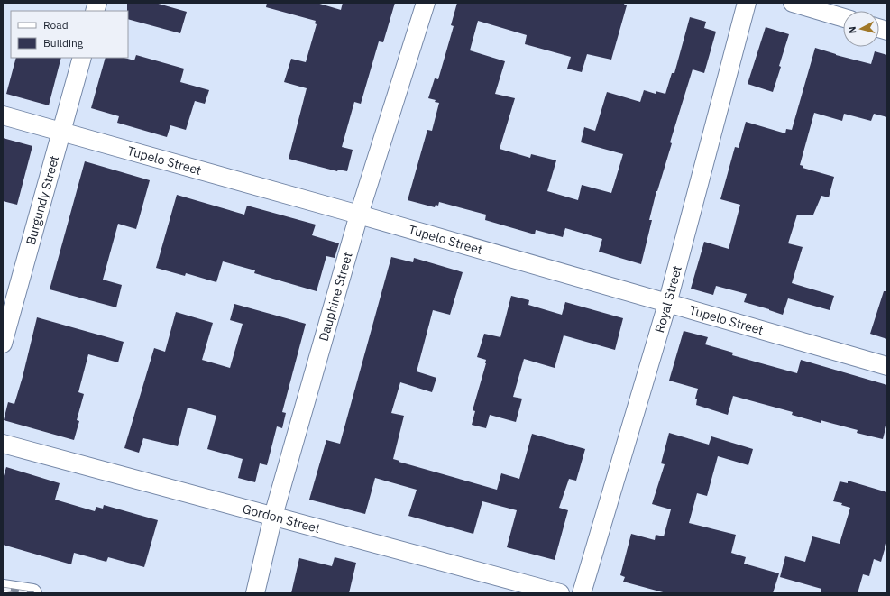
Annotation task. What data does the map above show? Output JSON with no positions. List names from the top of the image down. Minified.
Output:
{"streets":{"street":["Tupelo Street","Burgundy Street","Dauphine Street","Royal Street","Gordon Street"]},"crossings":[["Tupelo Street","Burgundy Street"],["Tupelo Street","Dauphine Street"],["Tupelo Street","Royal Street"],["Dauphine Street","Gordon Street"]],"legend":["Road","Building"],"north":"left"}
